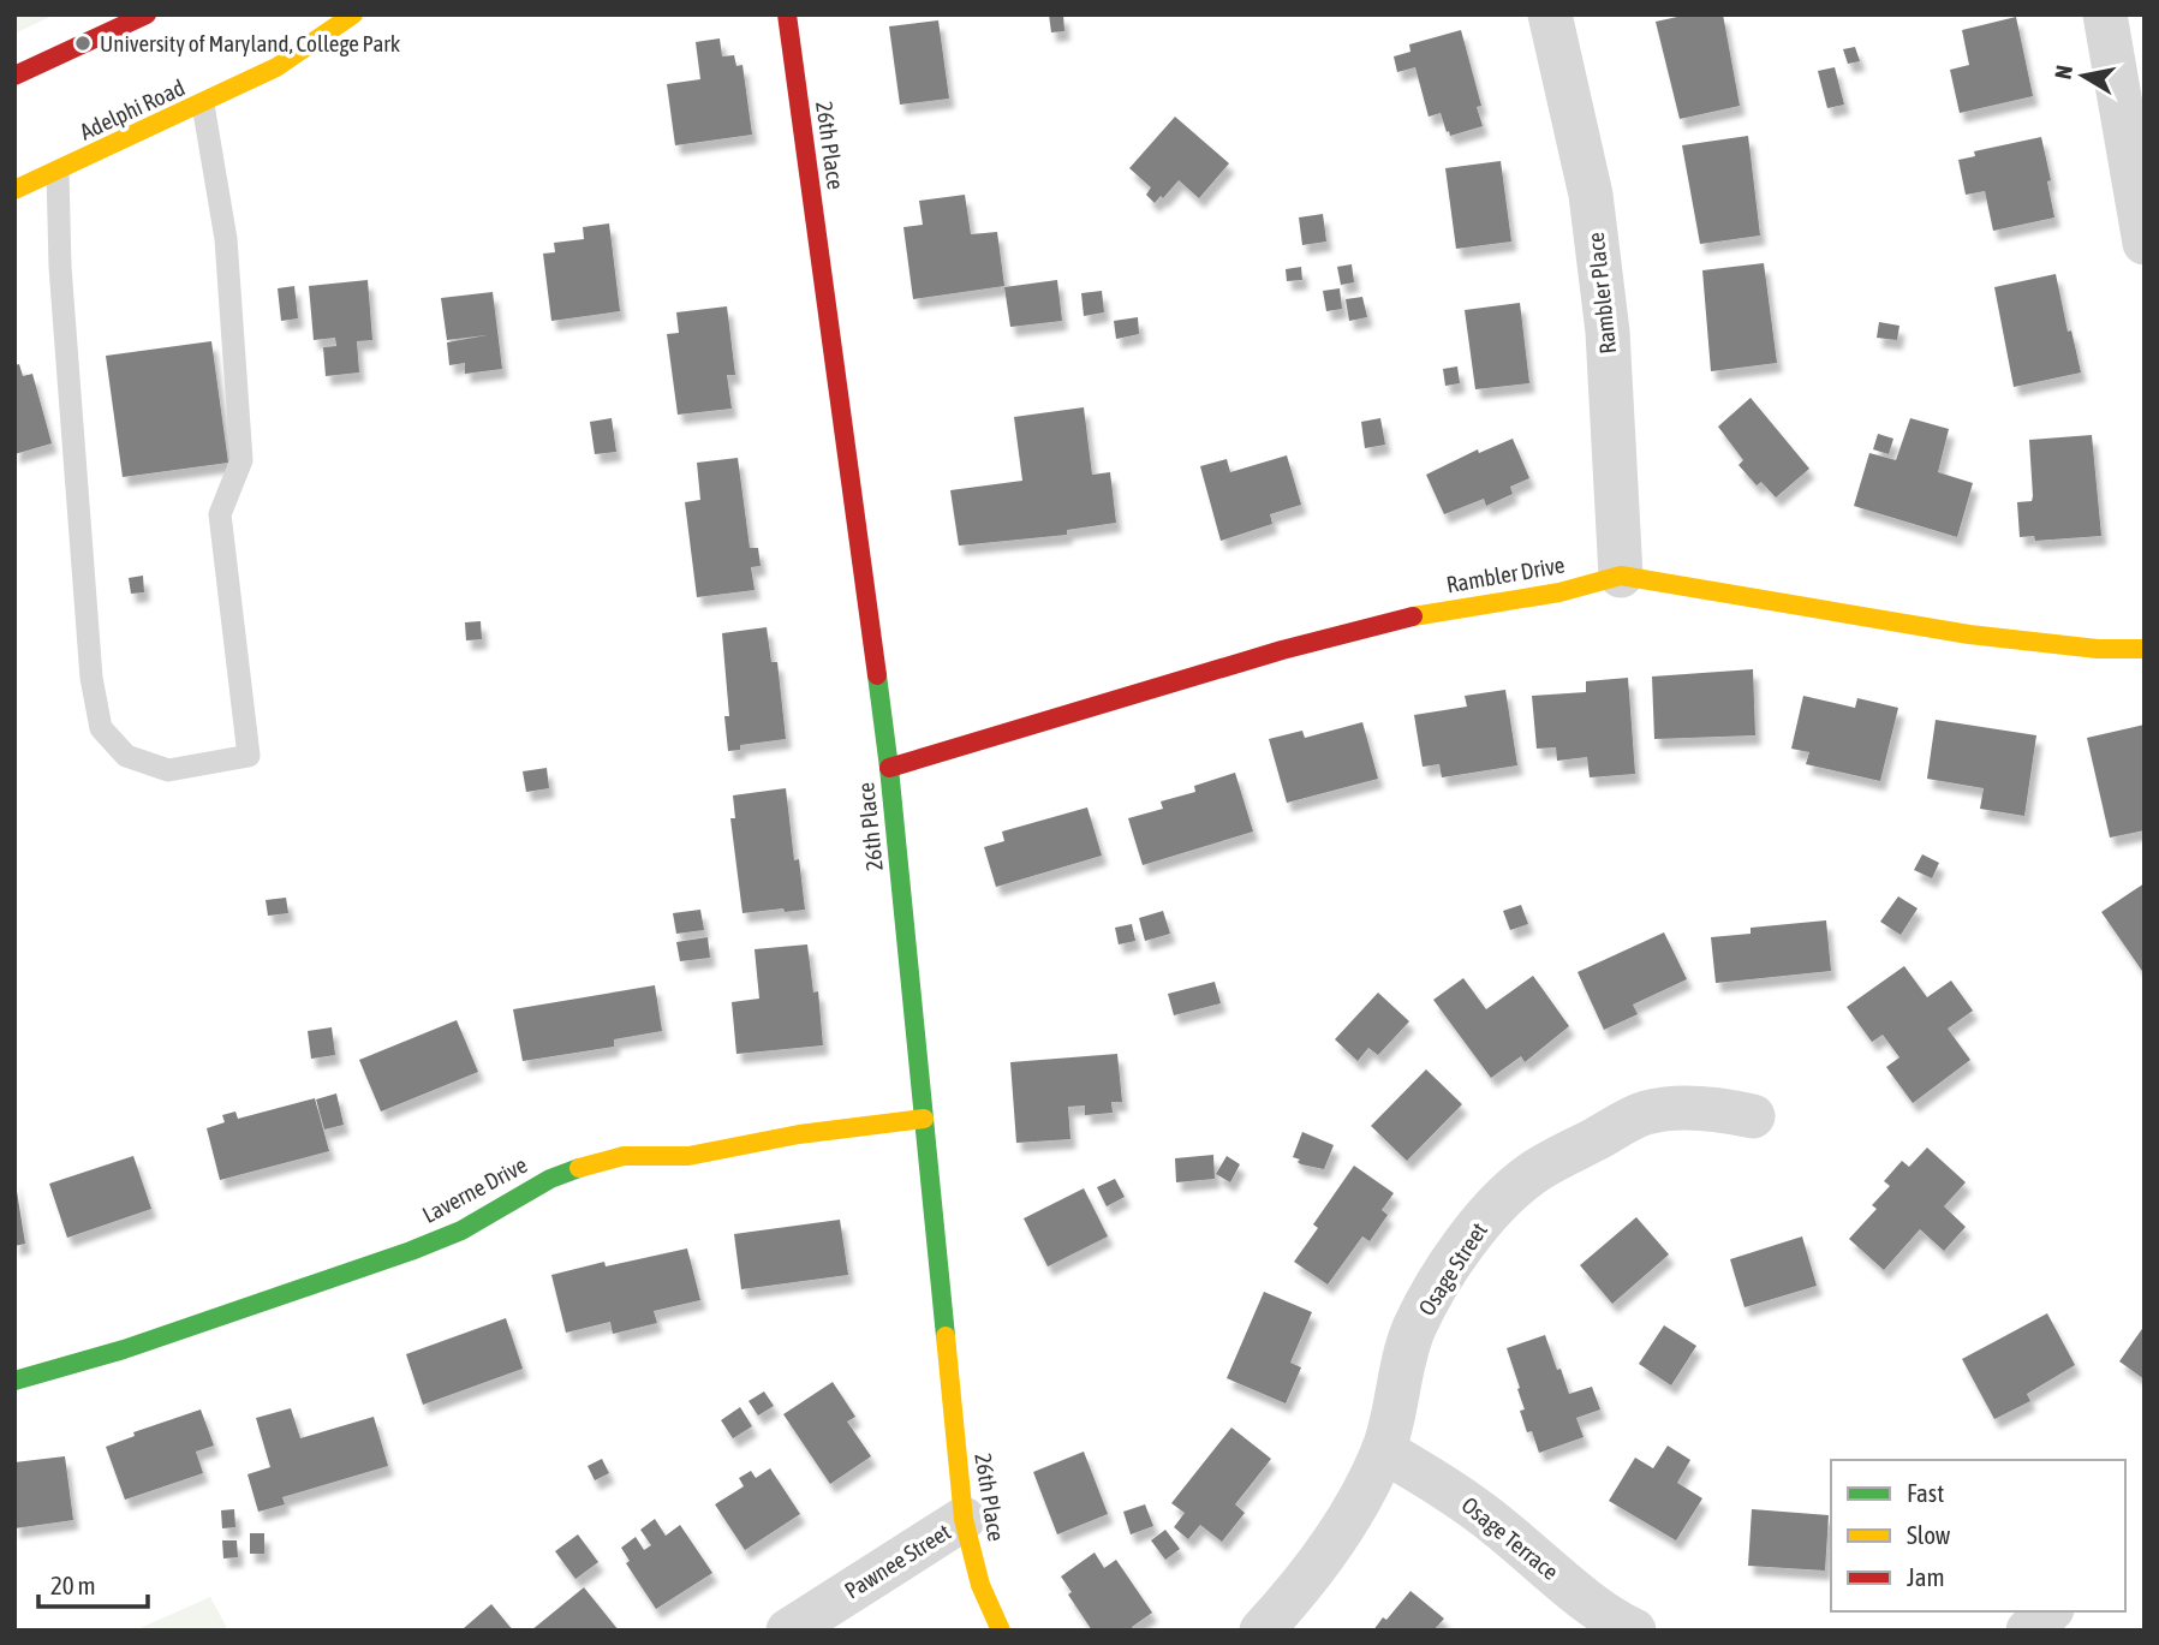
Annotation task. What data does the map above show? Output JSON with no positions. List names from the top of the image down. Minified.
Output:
{"streets":{"street":["Adelphi Road","26th Place","Rambler Place","Rambler Drive","Laverne Drive","Osage Street","Osage Terrace","Pawnee Street"]},"crossings":[["26th Place","Rambler Drive"],["26th Place","Laverne Drive"],["26th Place","Pawnee Street"],["Rambler Place","Rambler Drive"],["Osage Street","Osage Terrace"]],"places":["University of Maryland, College Park"],"legend":["Fast","Slow","Jam"],"scale_bar":"20 m","north":"left"}
